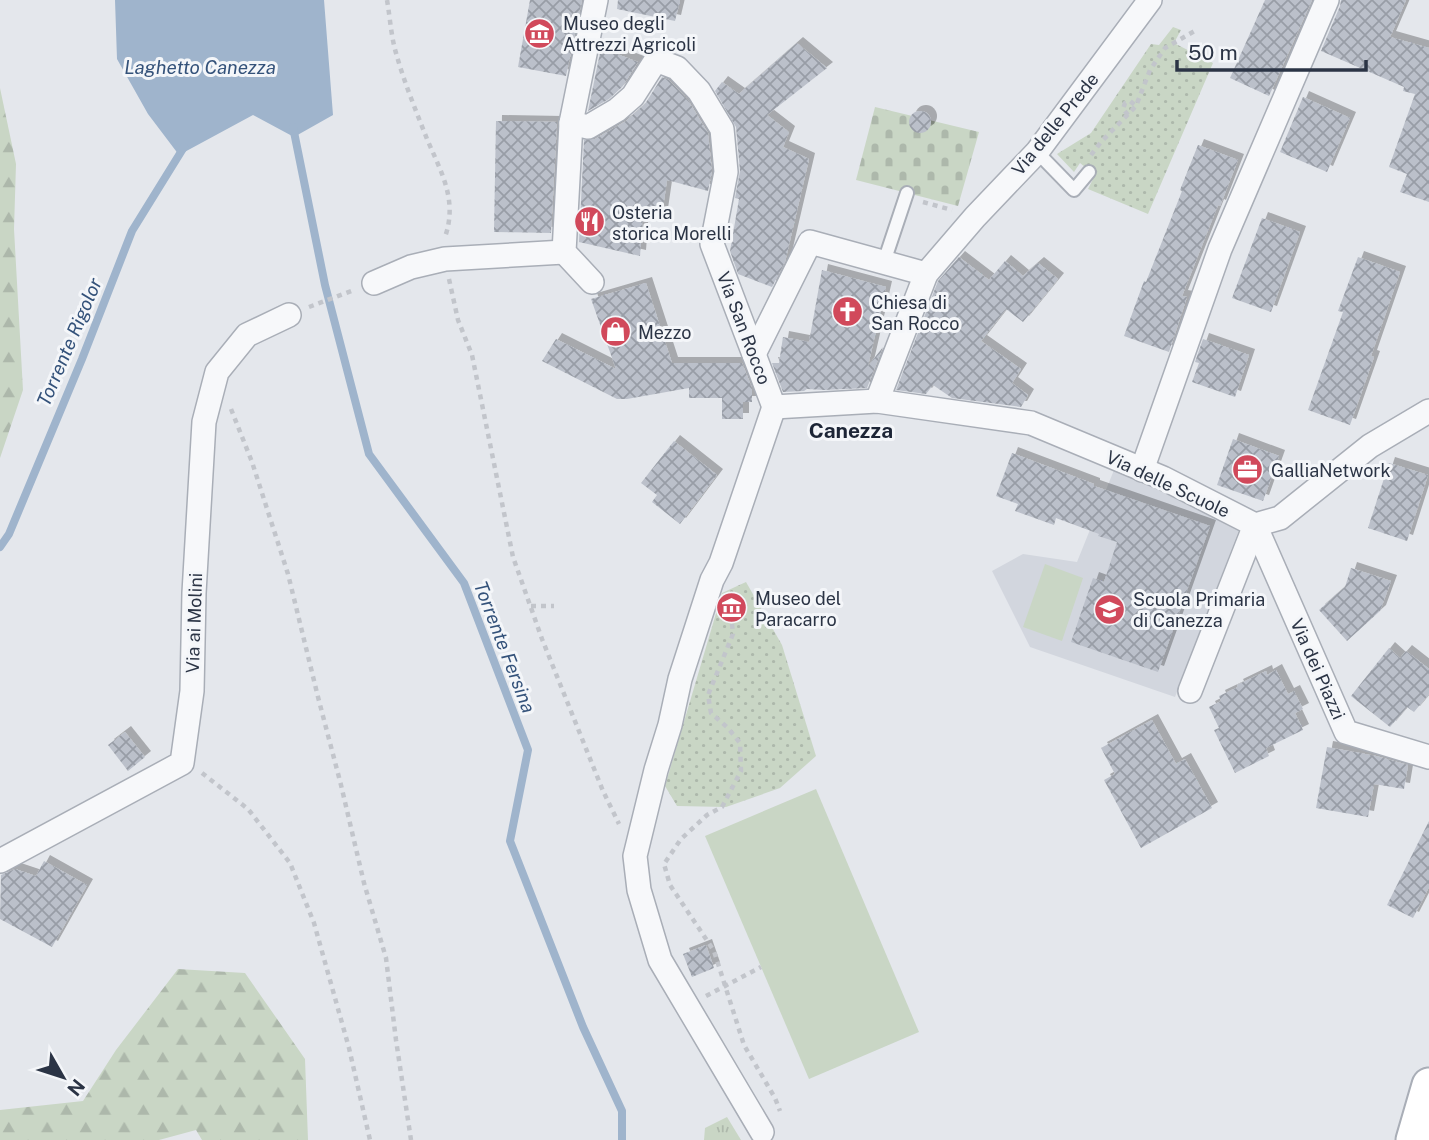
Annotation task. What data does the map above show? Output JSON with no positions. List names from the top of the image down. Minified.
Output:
{"streets":{"street":["Via delle Prede","Via San Rocco","Via delle Scuole","Via ai Molini","Via dei Piazzi"]},"crossings":[["Via delle Prede","Via delle Scuole"],["Via San Rocco","Via delle Scuole"],["Via delle Scuole","Via dei Piazzi"]],"districts":["Canezza"],"water":["Laghetto Canezza","Torrente Rigolor","Torrente Fersina"],"places":{"museum":["Museo degli Attrezzi Agricoli","Museo del Paracarro"],"restaurant":["Osteria storica Morelli"],"church":["Chiesa di San Rocco"],"shop":["Mezzo"],"office":["GalliaNetwork"],"school or university":["Scuola Primaria di Canezza"]},"scale_bar":"50 m","north":"bottom right"}
